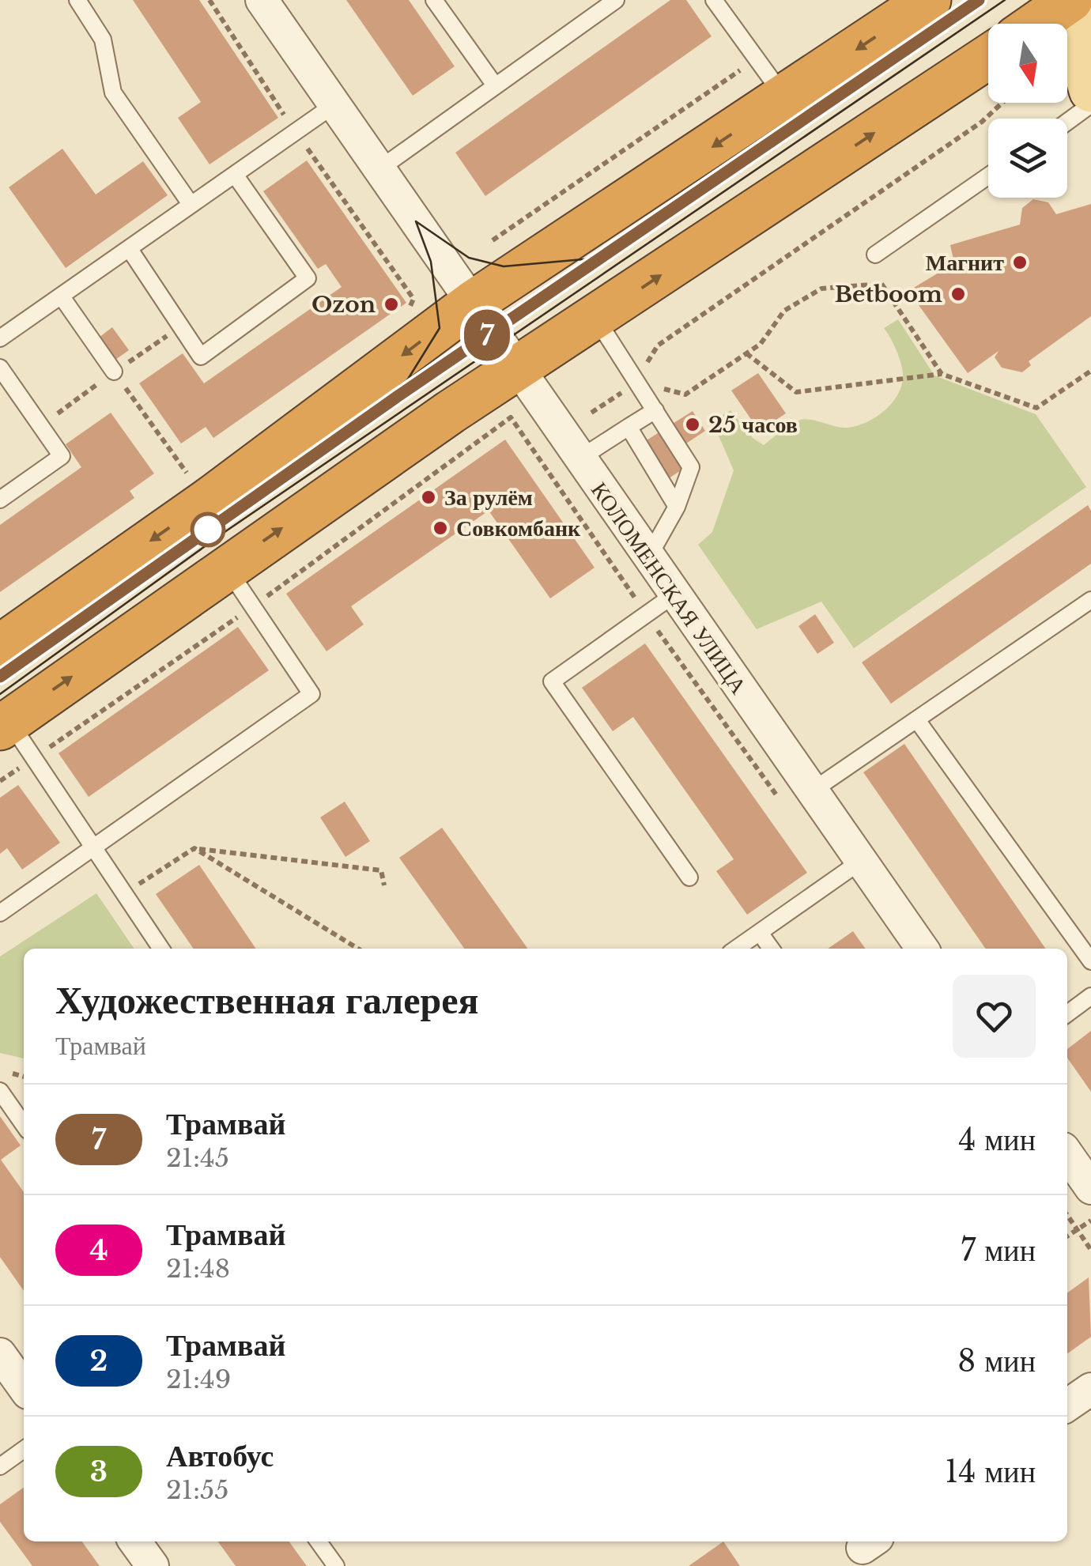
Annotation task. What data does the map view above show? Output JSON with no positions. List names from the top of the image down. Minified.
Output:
{"streets":{"street":["КОЛОМЕНСКАЯ УЛИЦА"]},"places":["Магнит","Betboom","Ozon","25 часов","За рулём","Совкомбанк"],"lines":["tram line 7"],"north":"bottom","page":{"on_map":"7","heading":["Художественная галерея","Трамвай"],"list":[{"mark":"7","name":"Трамвай","note":"21:45","value":"4 мин"},{"mark":"4","name":"Трамвай","note":"21:48","value":"7 мин"},{"mark":"2","name":"Трамвай","note":"21:49","value":"8 мин"},{"mark":"3","name":"Автобус","note":"21:55","value":"14 мин"}]}}
